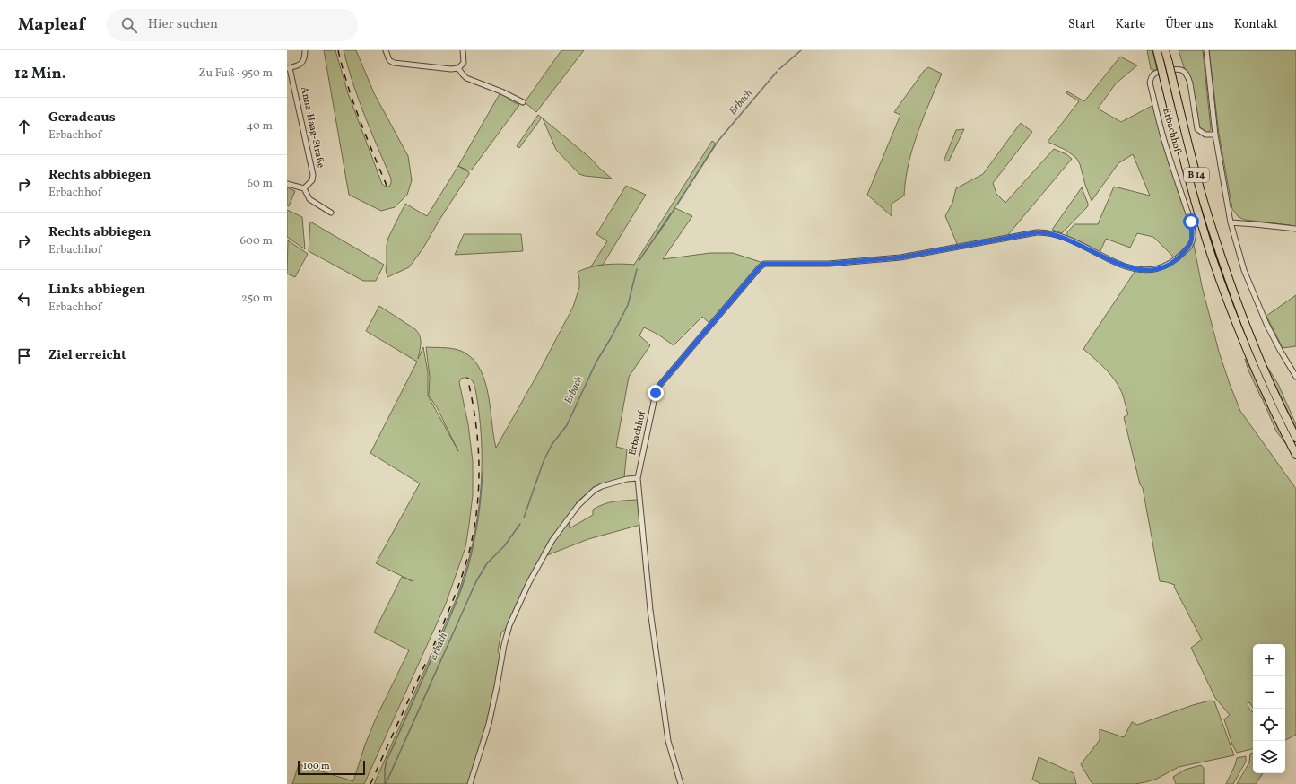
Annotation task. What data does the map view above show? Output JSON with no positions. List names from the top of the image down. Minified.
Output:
{"streets":{"highway":["B 14"],"street":["Anna-Haag-Straße","Erbachhof"]},"water":["Erbach"],"scale_bar":"100 m","page":{"header":"Mapleaf","search":"Hier suchen","nav":["Start","Karte","Über uns","Kontakt"],"heading":["12 Min.","Zu Fuß · 950 m"],"list":[["Geradeaus","Erbachhof","40 m"],["Rechts abbiegen","Erbachhof","60 m"],["Rechts abbiegen","Erbachhof","600 m"],["Links abbiegen","Erbachhof","250 m"],"Ziel erreicht"],"map_buttons":["+","−"],"scale":"100 m"}}
